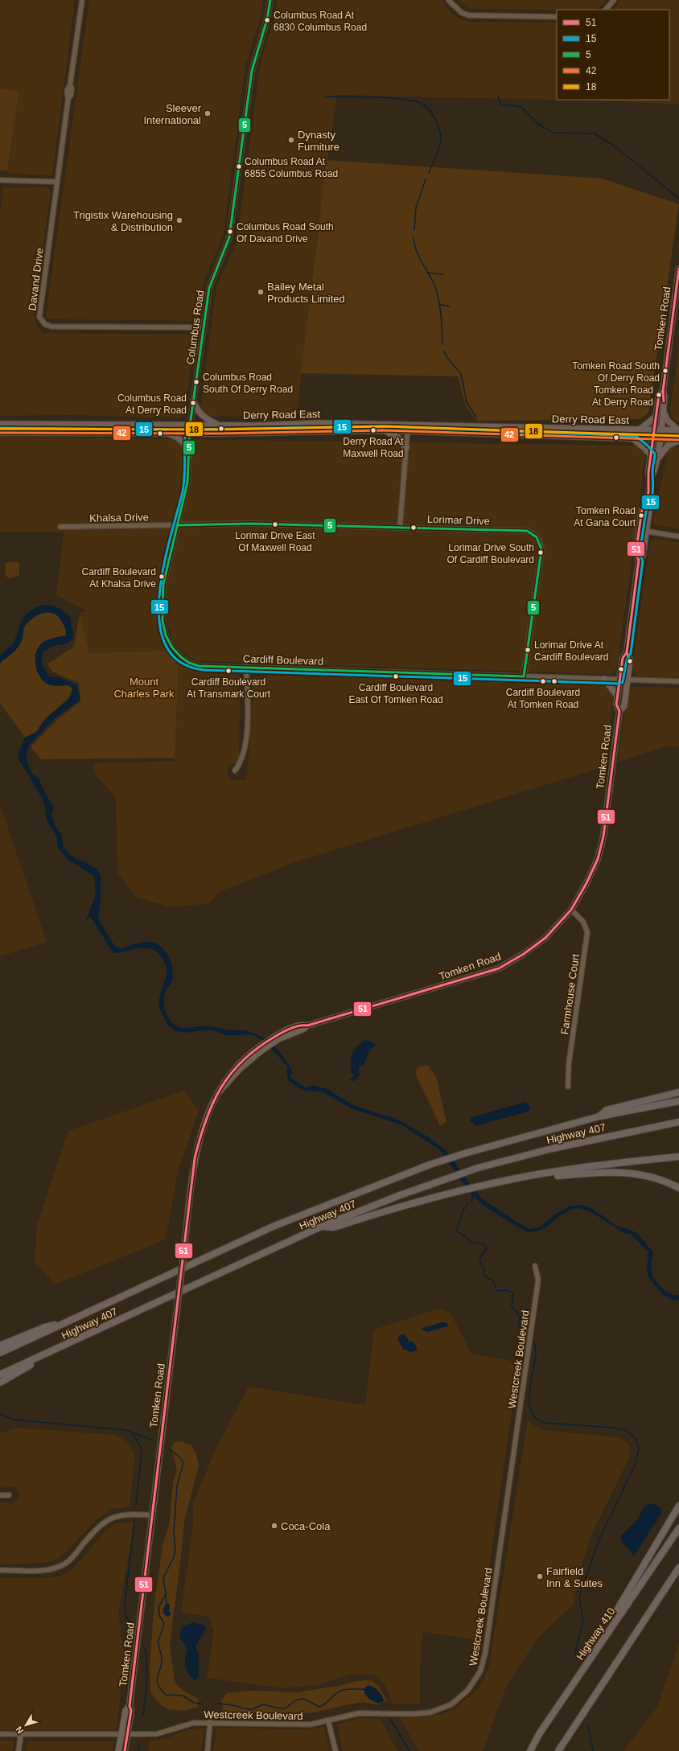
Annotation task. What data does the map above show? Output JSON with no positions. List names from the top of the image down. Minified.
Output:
{"streets":{"highway":["Highway 407","Highway 410"],"main road":["Tomken Road","Derry Road East"],"street":["Davand Drive","Columbus Road","Khalsa Drive","Lorimar Drive","Cardiff Boulevard","Farmhouse Court","Westcreek Boulevard"]},"crossings":[["Davand Drive","Columbus Road"],["Tomken Road","Derry Road East"],["Tomken Road","Cardiff Boulevard"],["Tomken Road","Farmhouse Court"],["Tomken Road","Westcreek Boulevard"],["Columbus Road","Derry Road East"],["Columbus Road","Cardiff Boulevard"],["Derry Road East","Cardiff Boulevard"],["Khalsa Drive","Lorimar Drive"],["Khalsa Drive","Cardiff Boulevard"],["Lorimar Drive","Cardiff Boulevard"]],"parks":["Mount Charles Park"],"places":["Columbus Road At 6830 Columbus Road","Sleever International","Dynasty Furniture","Columbus Road At 6855 Columbus Road","Trigistix Warehousing & Distribution","Columbus Road South Of Davand Drive","Bailey Metal Products Limited","Tomken Road South Of Derry Road","Columbus Road South Of Derry Road","Tomken Road At Derry Road","Columbus Road At Derry Road","Derry Road At Maxwell Road","Tomken Road At Gana Court","Lorimar Drive East Of Maxwell Road","Lorimar Drive South Of Cardiff Boulevard","Cardiff Boulevard At Khalsa Drive","Lorimar Drive At Cardiff Boulevard","Cardiff Boulevard At Transmark Court","Cardiff Boulevard East Of Tomken Road","Cardiff Boulevard At Tomken Road","Coca-Cola","Fairfield Inn & Suites"],"lines":["transit line 5","transit line 51","transit line 15","transit line 18","transit line 42"],"legend":["51","15","5","42","18"],"north":"bottom left"}
